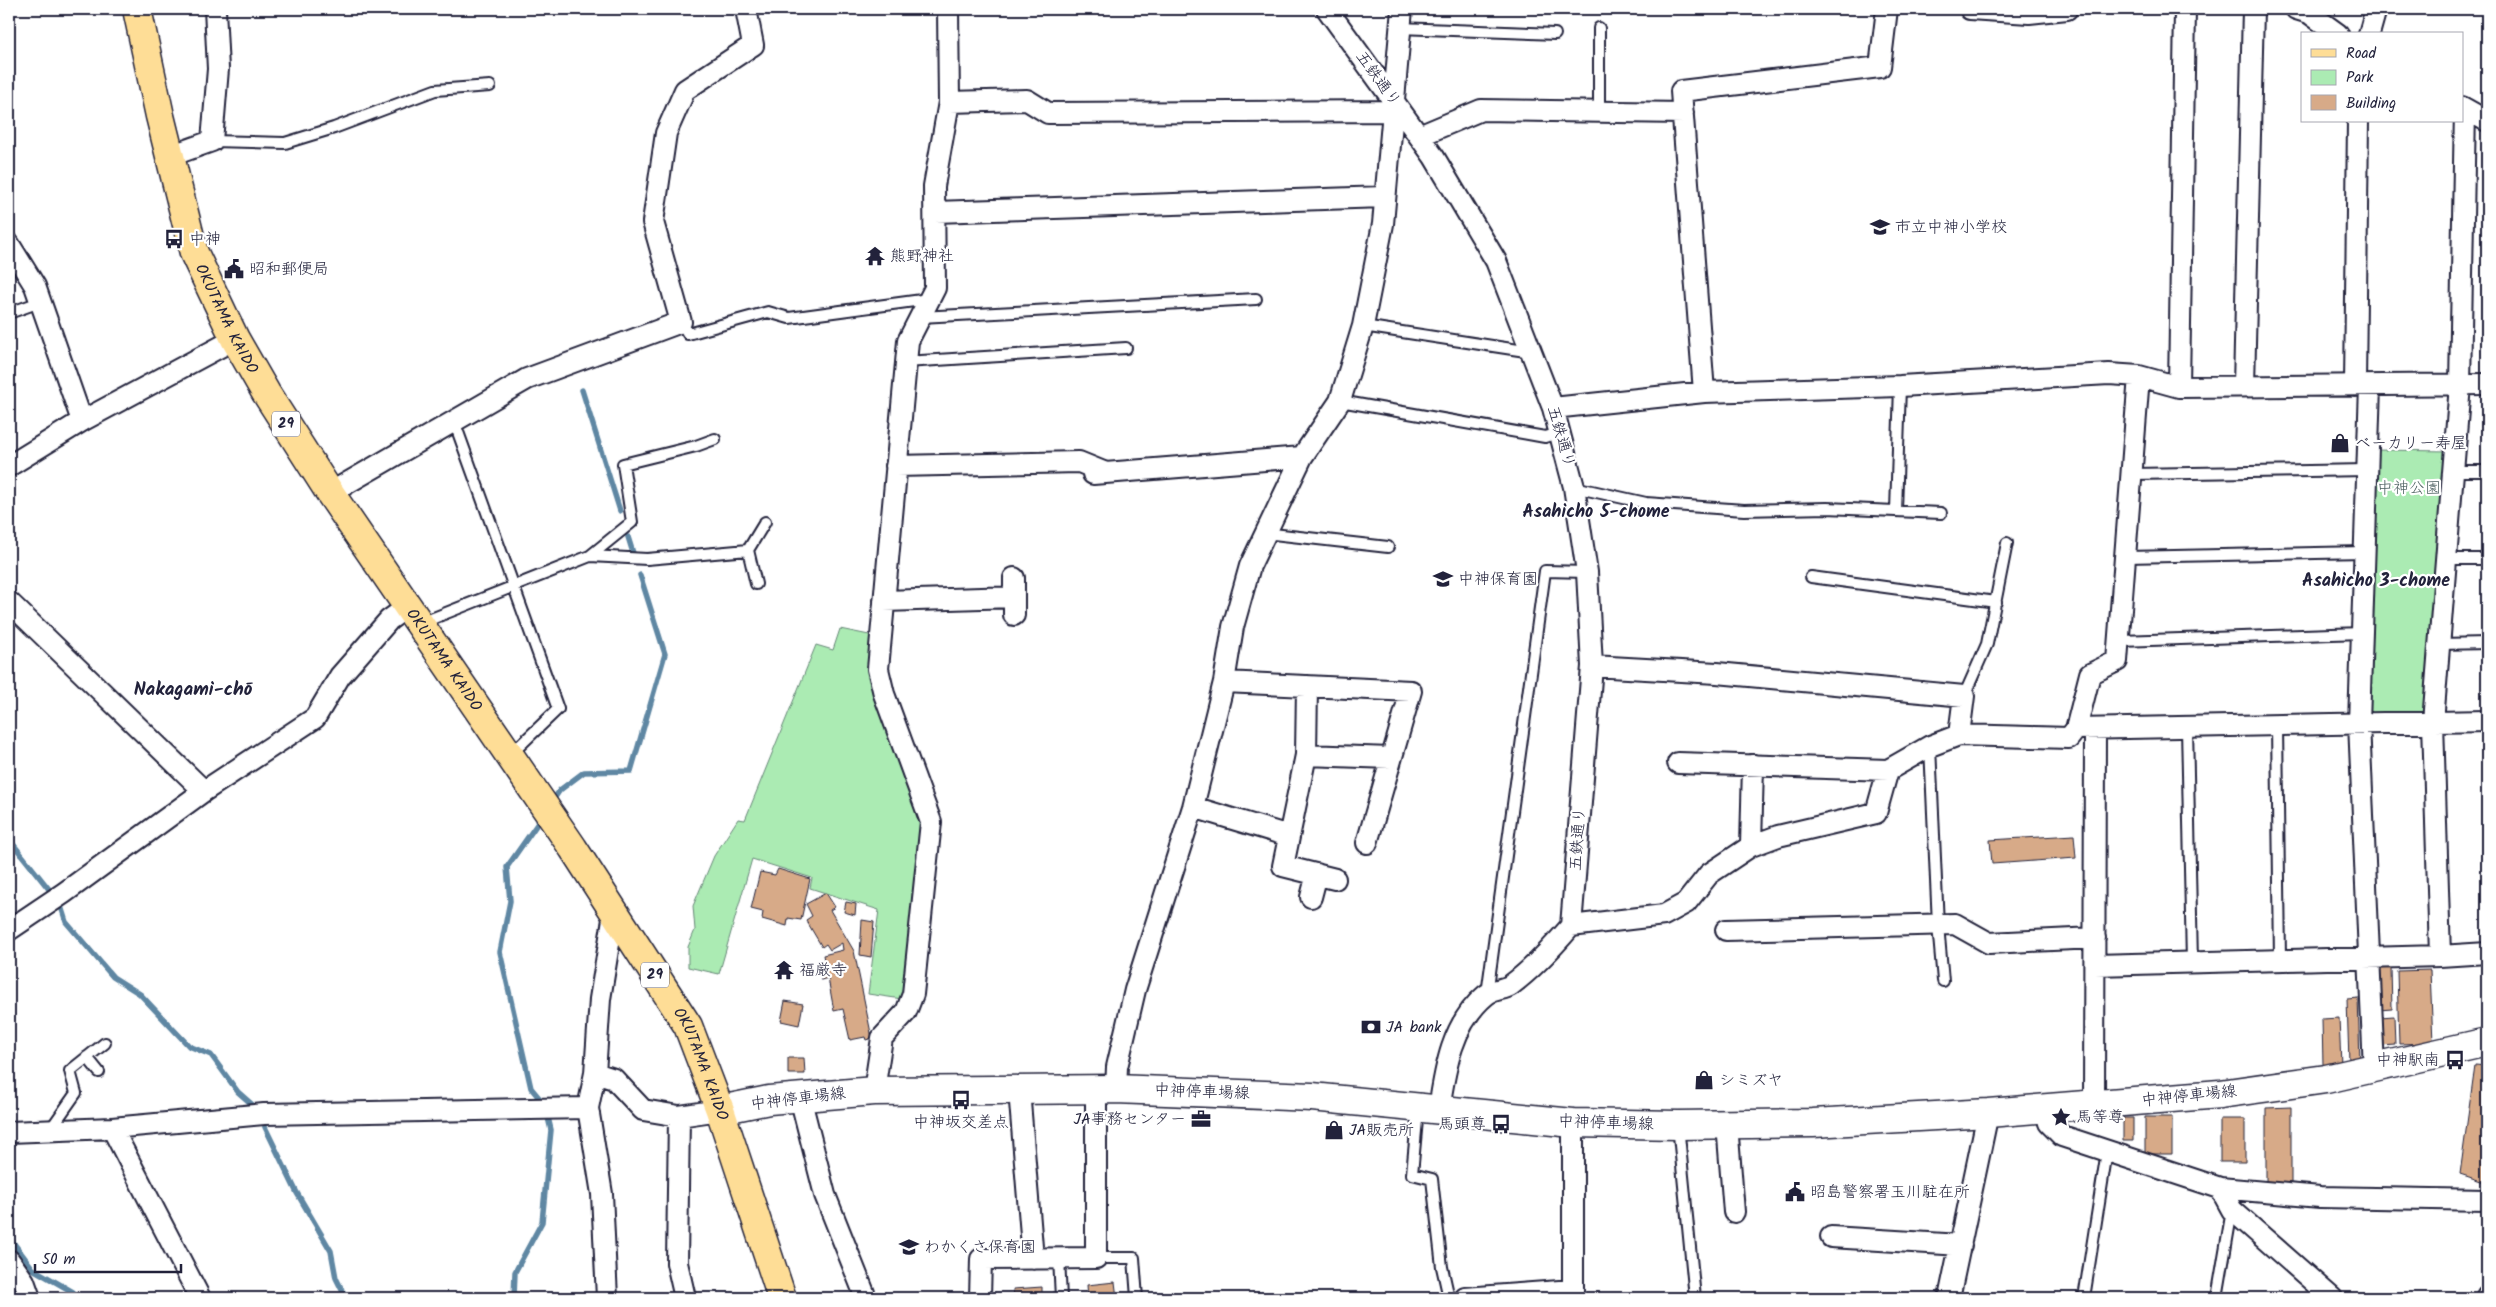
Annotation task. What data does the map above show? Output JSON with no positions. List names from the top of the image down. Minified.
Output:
{"streets":{"main road":["OKUTAMA KAIDO","29","中神停車場線"],"street":["五鉄通り"]},"crossings":[["OKUTAMA KAIDO","中神停車場線"]],"districts":["Asahicho 5-chome","Asahicho 3-chome","Nakagami-chō"],"parks":["中神公園"],"places":{"school or university":["市立中神小学校","中神保育園","わかくさ保育園"],"bus stop":["中神","中神駅南","中神坂交差点","馬頭尊"],"temple":["熊野神社","福厳寺"],"public building":["昭和郵便局","昭島警察署玉川駐在所"],"shop":["ベーカリー寿屋","シミズヤ","JA販売所"],"bank":["JA bank"],"place":["馬等尊"],"office":["JA事務センター"]},"legend":["Road","Park","Building"],"scale_bar":"50 m"}
